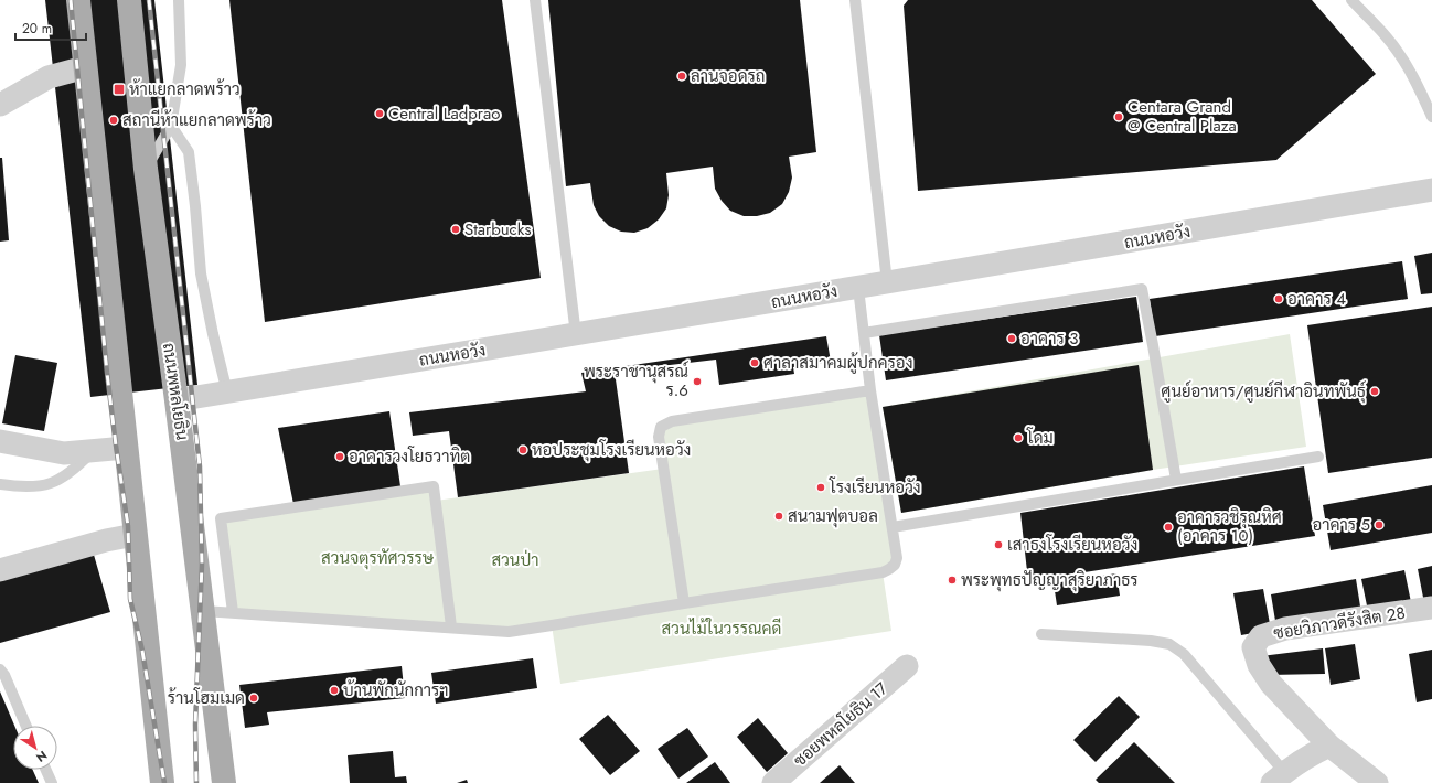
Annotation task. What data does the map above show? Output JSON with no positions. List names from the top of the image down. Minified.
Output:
{"streets":{"main road":["ถนนพหลโยธิน"],"street":["ถนนหอวัง","ซอยวิภาวดีรังสิต 28","ซอยพหลโยธิน 17"]},"crossings":[["ถนนหอวัง","ถนนพหลโยธิน"]],"parks":["สวนจตุรทัศวรรษ","สวนป่า","สวนไม้ในวรรณคดี"],"places":{"other":["ลานจอดรถ","Central Ladprao","Centara Grand @ Central Plaza","สถานีห้าแยกลาดพร้าว","Starbucks","อาคาร 4","อาคาร 3","ศาลาสมาคมผู้ปกครอง","พระราชานุสรณ์ ร.6","ศูนย์อาหาร/ศูนย์กีฬาอินทพันธุ์","โดม","หอประชุมโรงเรียนหอวัง","อาคารวงโยธวาทิต","โรงเรียนหอวัง","สนามฟุตบอล","อาคาร 5","อาคารวชิรุณหิศ (อาคาร 10)","เสาธงโรงเรียนหอวัง","พระพุทธปัญญาสุริยาภาธร","บ้านพักนักการฯ","ร้านโฮมเมด"],"transit":["ห้าแยกลาดพร้าว"]},"scale_bar":"20 m","north":"bottom right"}
